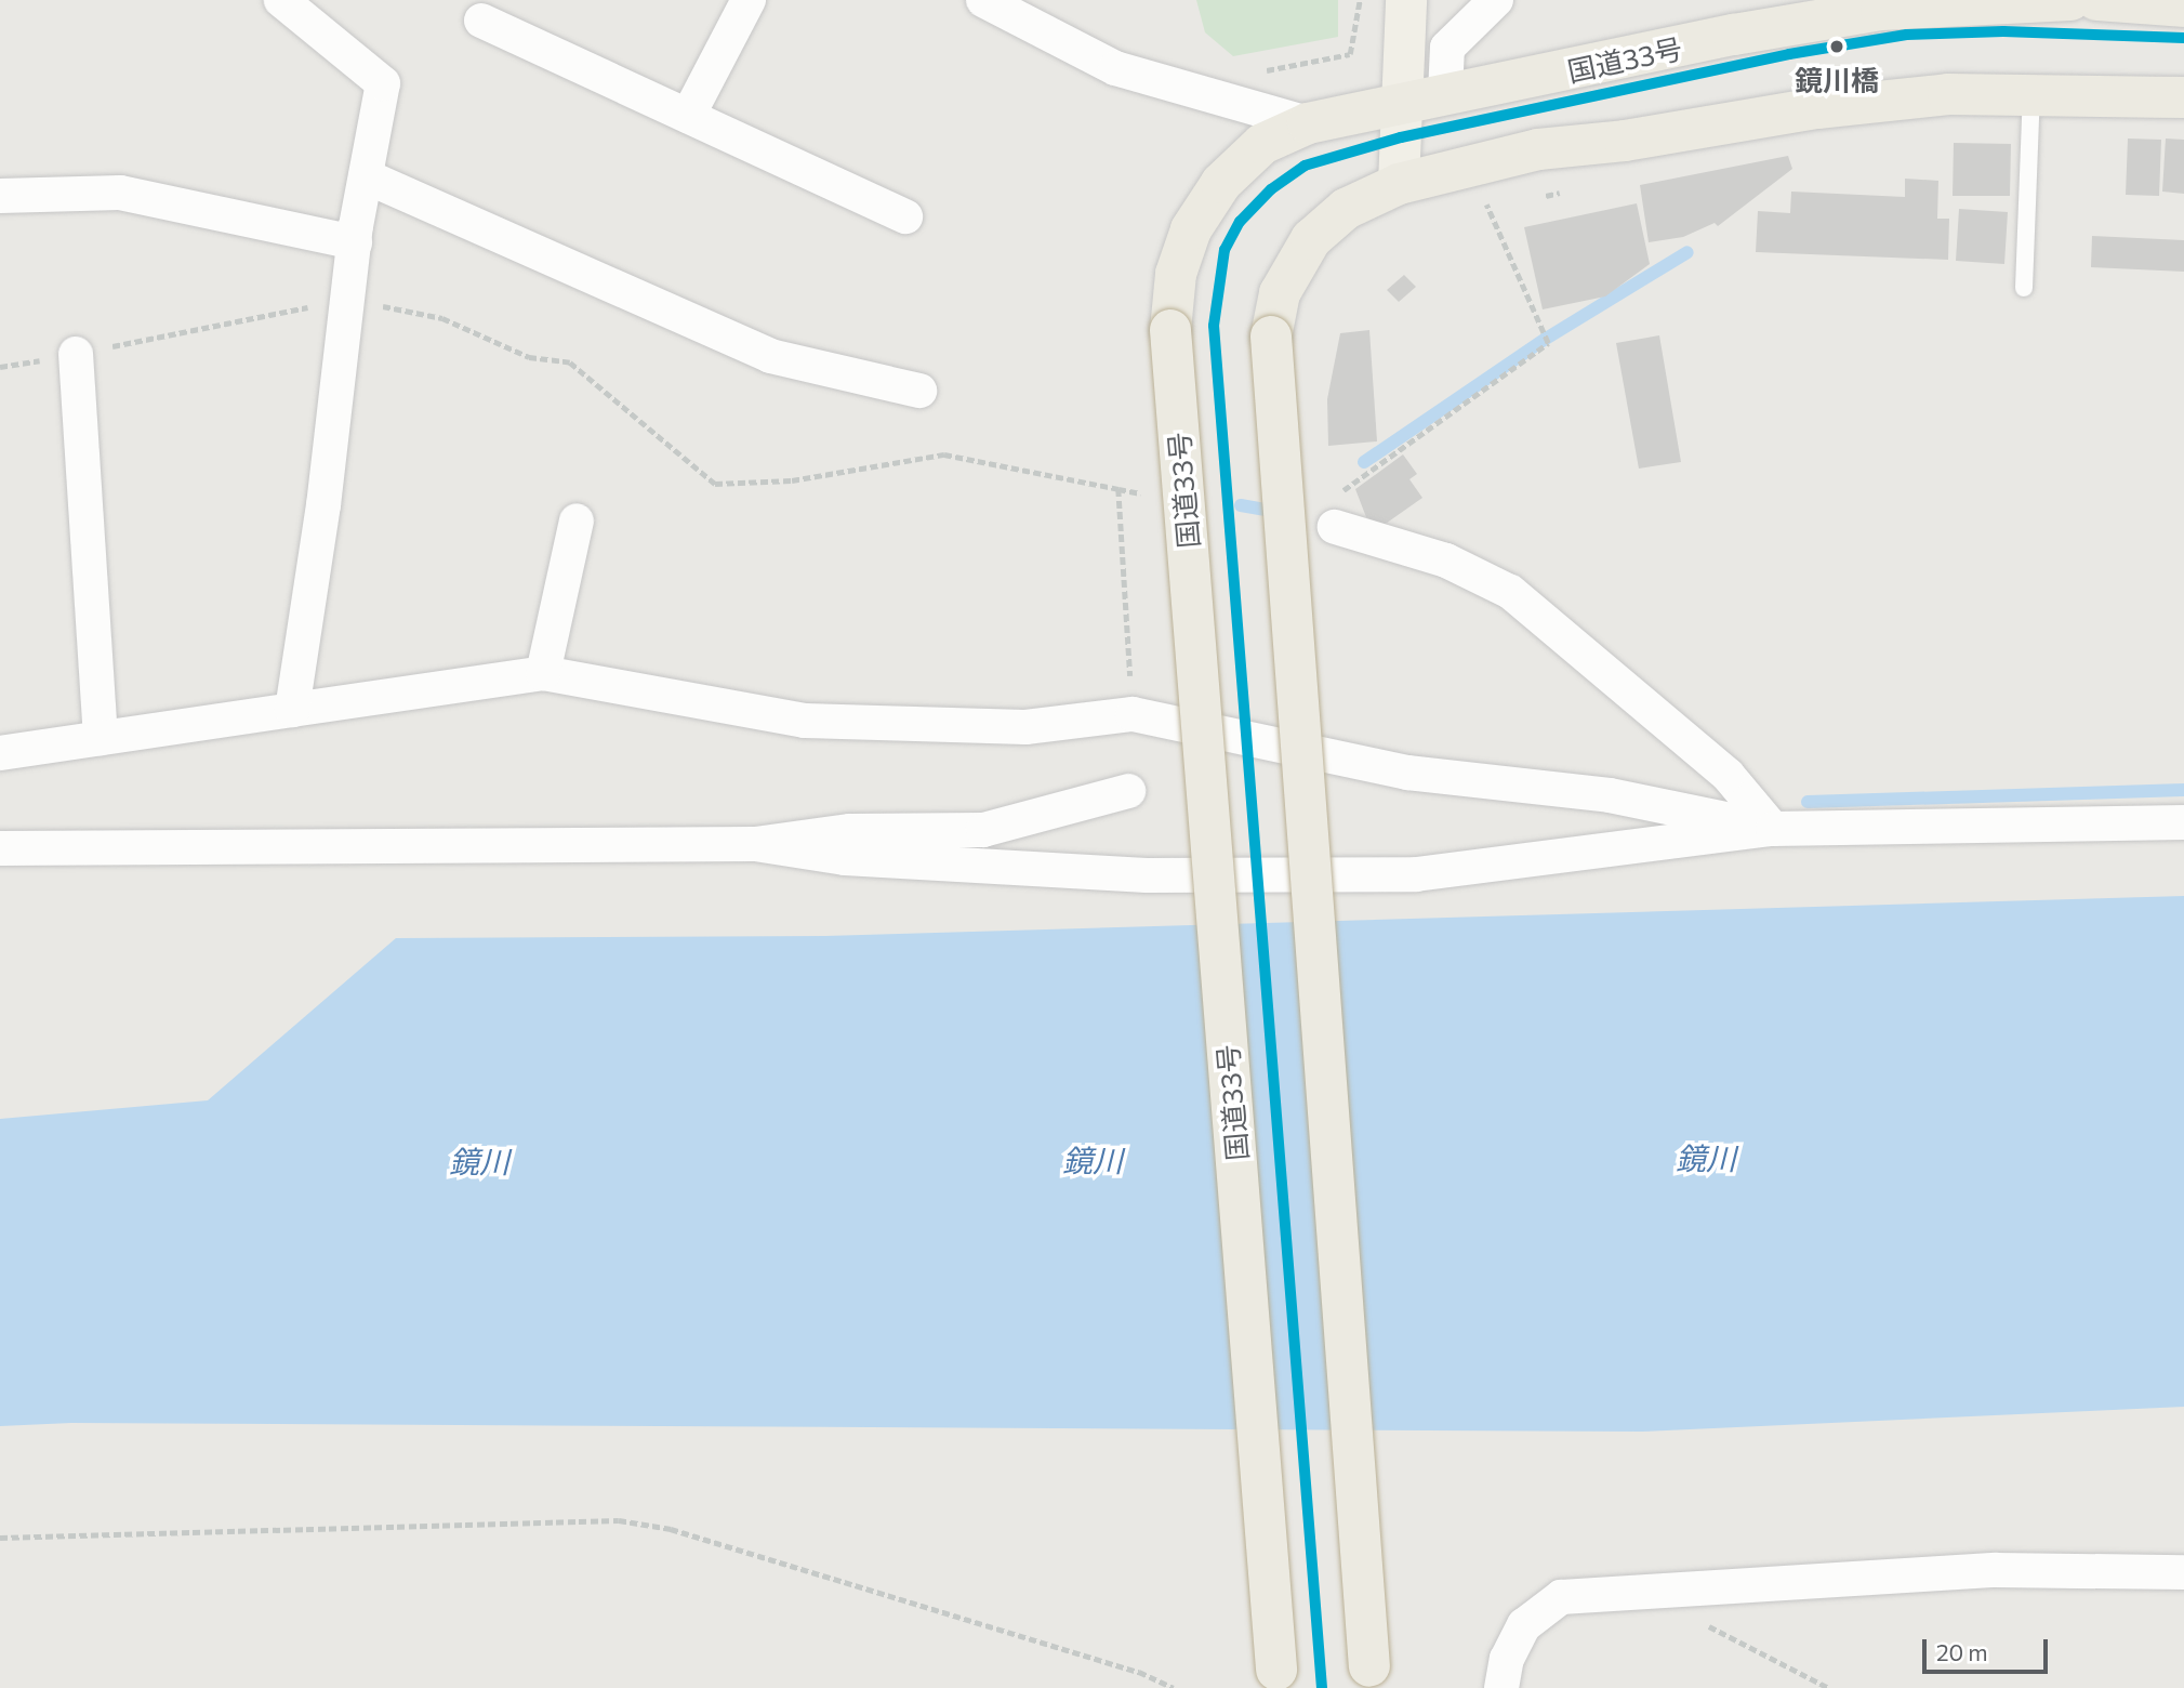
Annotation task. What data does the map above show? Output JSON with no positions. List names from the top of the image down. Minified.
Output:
{"streets":{"highway":["国道33号"]},"water":["鏡川"],"places":["鏡川橋"],"scale_bar":"20 m"}
